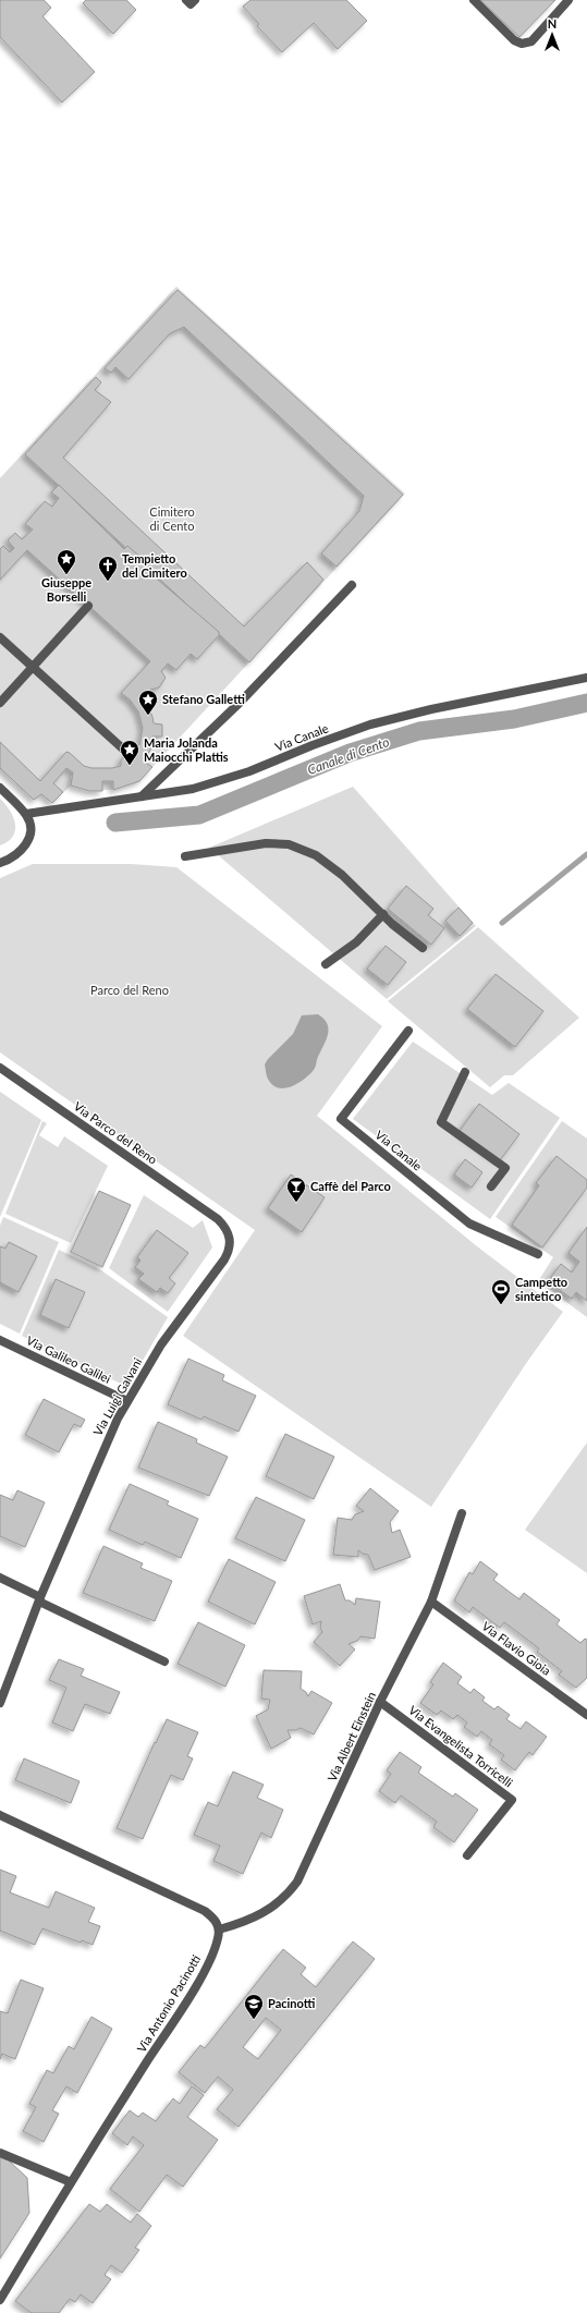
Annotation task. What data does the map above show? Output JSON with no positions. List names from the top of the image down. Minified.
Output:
{"streets":{"street":["Via Canale","Via Parco del Reno","Via Galileo Galilei","Via Luigi Galvani","Via Flavio Gioia","Via Albert Einstein","Via Evangelista Torricelli","Via Antonio Pacinotti"]},"crossings":[["Via Parco del Reno","Via Luigi Galvani"],["Via Galileo Galilei","Via Luigi Galvani"],["Via Flavio Gioia","Via Albert Einstein"],["Via Albert Einstein","Via Evangelista Torricelli"],["Via Albert Einstein","Via Antonio Pacinotti"]],"water":["Canale di Cento"],"parks":["Cimitero di Cento","Parco del Reno"],"places":{"place":["Giuseppe Borselli","Stefano Galletti","Maria Jolanda Maiocchi Plattis"],"church":["Tempietto del Cimitero"],"bar":["Caffè del Parco"],"sports":["Campetto sintetico"],"school or university":["Pacinotti"]},"north":"top"}
